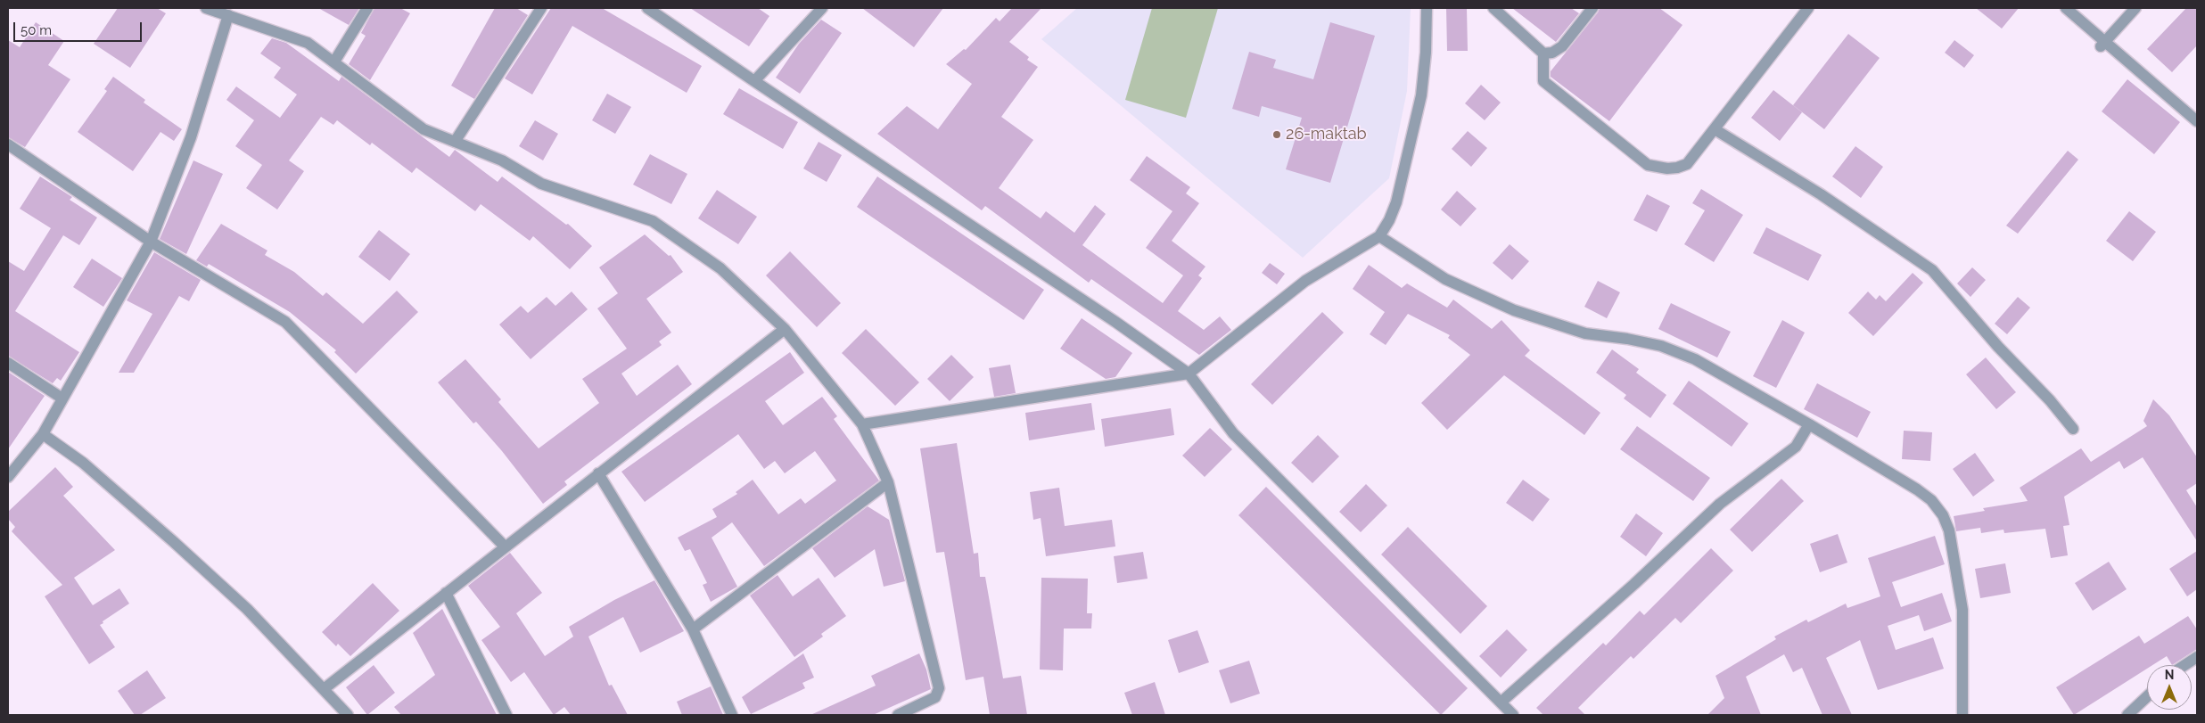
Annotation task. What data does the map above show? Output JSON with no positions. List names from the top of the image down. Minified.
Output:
{"places":["26-maktab"],"scale_bar":"50 m","north":"top"}
